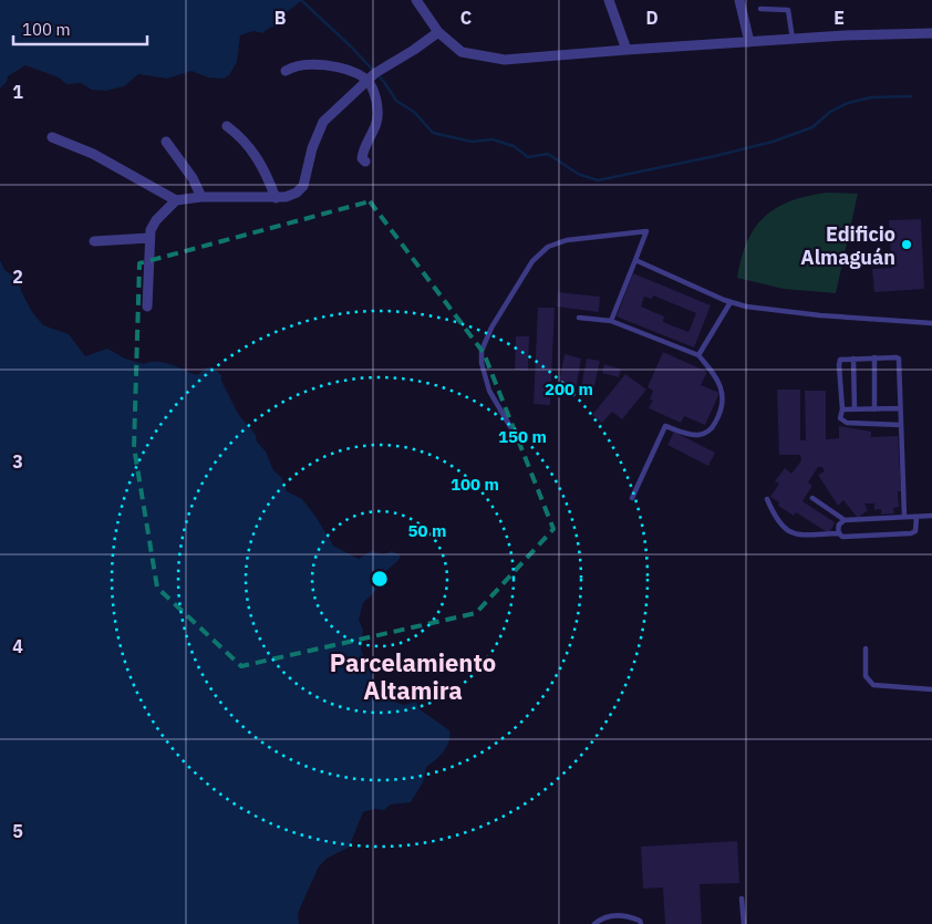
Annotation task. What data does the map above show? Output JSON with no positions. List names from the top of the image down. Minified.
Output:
{"districts":["Parcelamiento Altamira"],"places":["Edificio Almaguán"],"scale_bar":"100 m","grid":{"columns":["B","C","D","E"],"rows":["1","2","3","4","5"]},"rings":["200 m","150 m","100 m","50 m"]}
